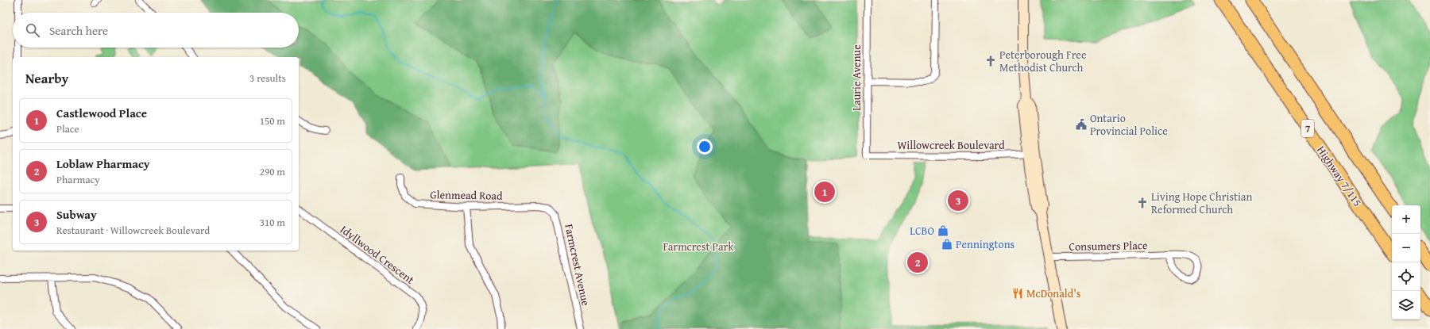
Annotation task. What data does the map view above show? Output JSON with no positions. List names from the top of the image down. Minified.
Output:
{"streets":{"highway":["7","Highway 7/115"],"street":["Laurie Avenue","Willowcreek Boulevard","Glenmead Road","Consumers Place","Idyllwood Crescent","Farmcrest Avenue"]},"crossings":[["Laurie Avenue","Willowcreek Boulevard"],["Glenmead Road","Farmcrest Avenue"]],"parks":["Farmcrest Park"],"places":{"church":["Peterborough Free Methodist Church","Living Hope Christian Reformed Church"],"public building":["Ontario Provincial Police"],"shop":["LCBO","Penningtons"],"restaurant":["McDonald's"]},"page":{"search":"Search here","heading":["Nearby","3 results"],"list":[{"mark":"1","name":"Castlewood Place","note":"Place","value":"150 m"},{"mark":"2","name":"Loblaw Pharmacy","note":"Pharmacy","value":"290 m"},{"mark":"3","name":"Subway","note":"Restaurant · Willowcreek Boulevard","value":"310 m"}],"pins":["1","3","2"],"map_buttons":["+","−"]}}
